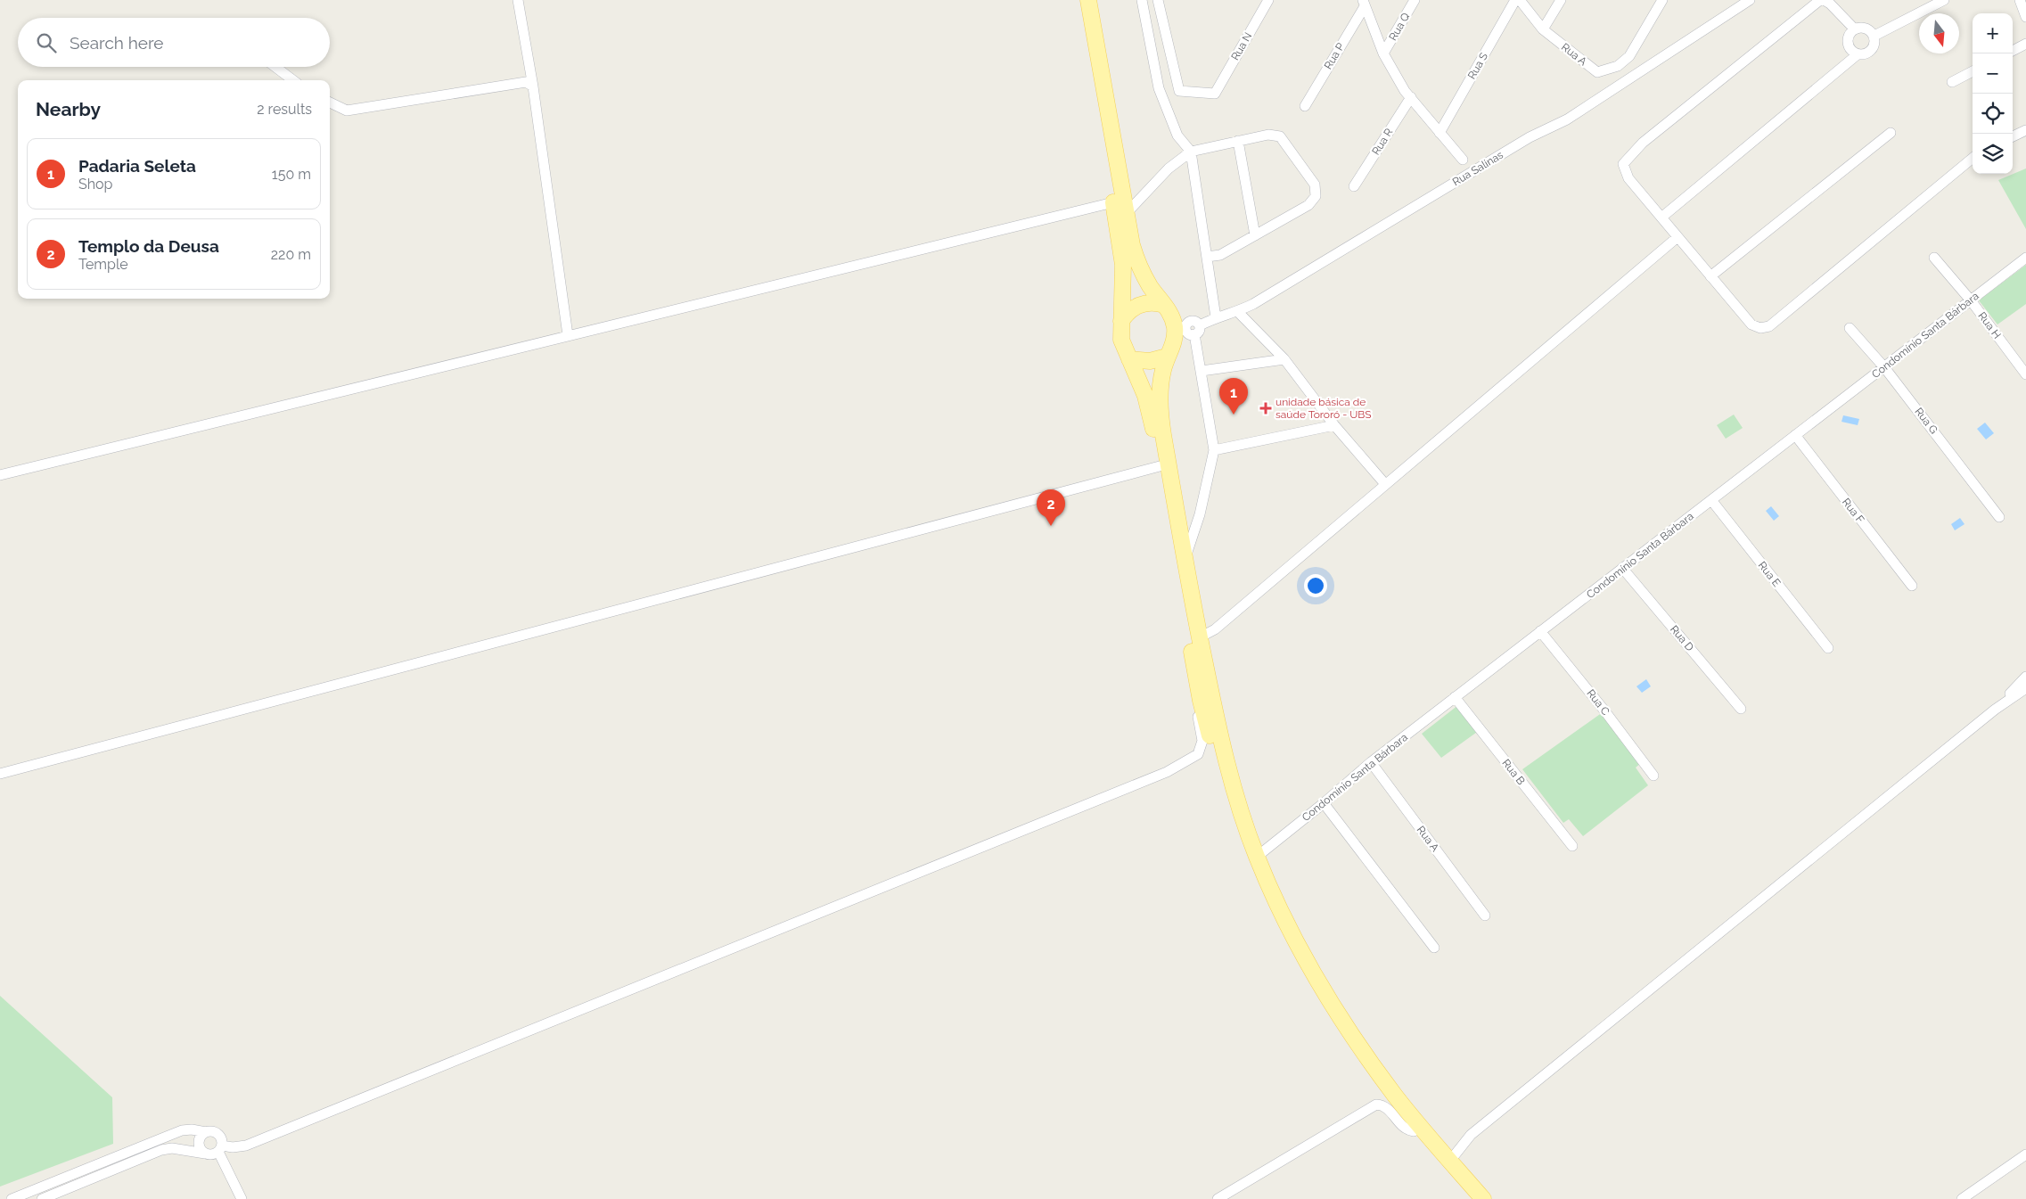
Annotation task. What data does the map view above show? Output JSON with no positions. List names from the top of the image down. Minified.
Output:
{"streets":{"street":["Rua Q","Rua N","Rua A","Rua P","Rua S","Rua R","Rua Salinas","Rua H","Condomínio Santa Bárbara","Rua G","Rua F","Rua E","Rua D","Rua C","Rua B"]},"crossings":[["Rua A","Condomínio Santa Bárbara"],["Rua H","Condomínio Santa Bárbara"],["Condomínio Santa Bárbara","Rua G"],["Condomínio Santa Bárbara","Rua F"],["Condomínio Santa Bárbara","Rua E"],["Condomínio Santa Bárbara","Rua D"],["Condomínio Santa Bárbara","Rua C"],["Condomínio Santa Bárbara","Rua B"]],"places":{"health":["unidade básica de saúde Tororó - UBS"]},"north":"bottom","page":{"map_buttons":["+","−"],"search":"Search here","heading":["Nearby","2 results"],"list":[{"mark":"1","name":"Padaria Seleta","note":"Shop","value":"150 m"},{"mark":"2","name":"Templo da Deusa","note":"Temple","value":"220 m"}],"pins":["1","2"]}}
